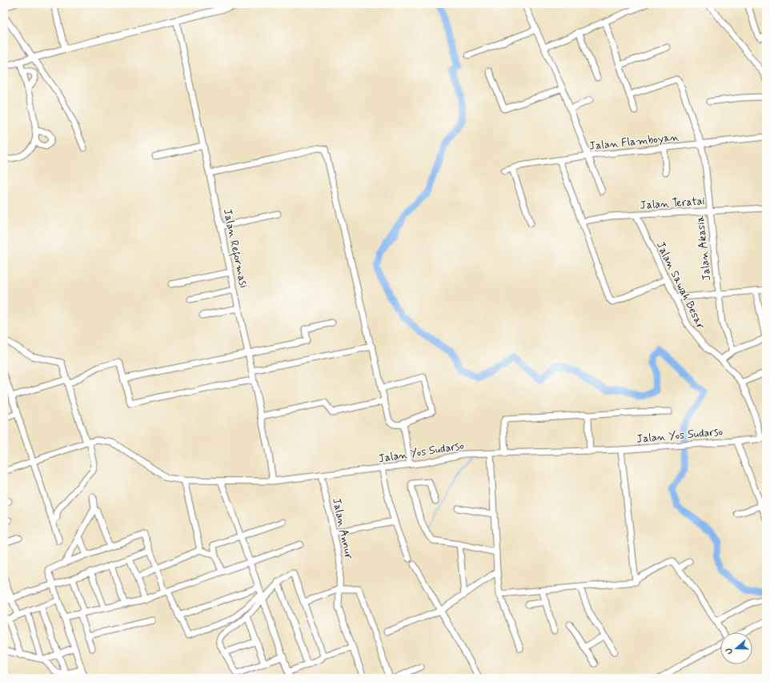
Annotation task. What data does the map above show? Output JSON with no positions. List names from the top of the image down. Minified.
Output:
{"streets":{"street":["Jalan Flamboyan","Jalan Teratai","Jalan Reformasi","Jalan Akasia","Jalan Sawah Besar","Jalan Yos Sudarso","Jalan Annur"]},"crossings":[["Jalan Flamboyan","Jalan Akasia"],["Jalan Teratai","Jalan Akasia"],["Jalan Teratai","Jalan Sawah Besar"],["Jalan Reformasi","Jalan Yos Sudarso"],["Jalan Sawah Besar","Jalan Yos Sudarso"],["Jalan Yos Sudarso","Jalan Annur"]],"north":"left"}
